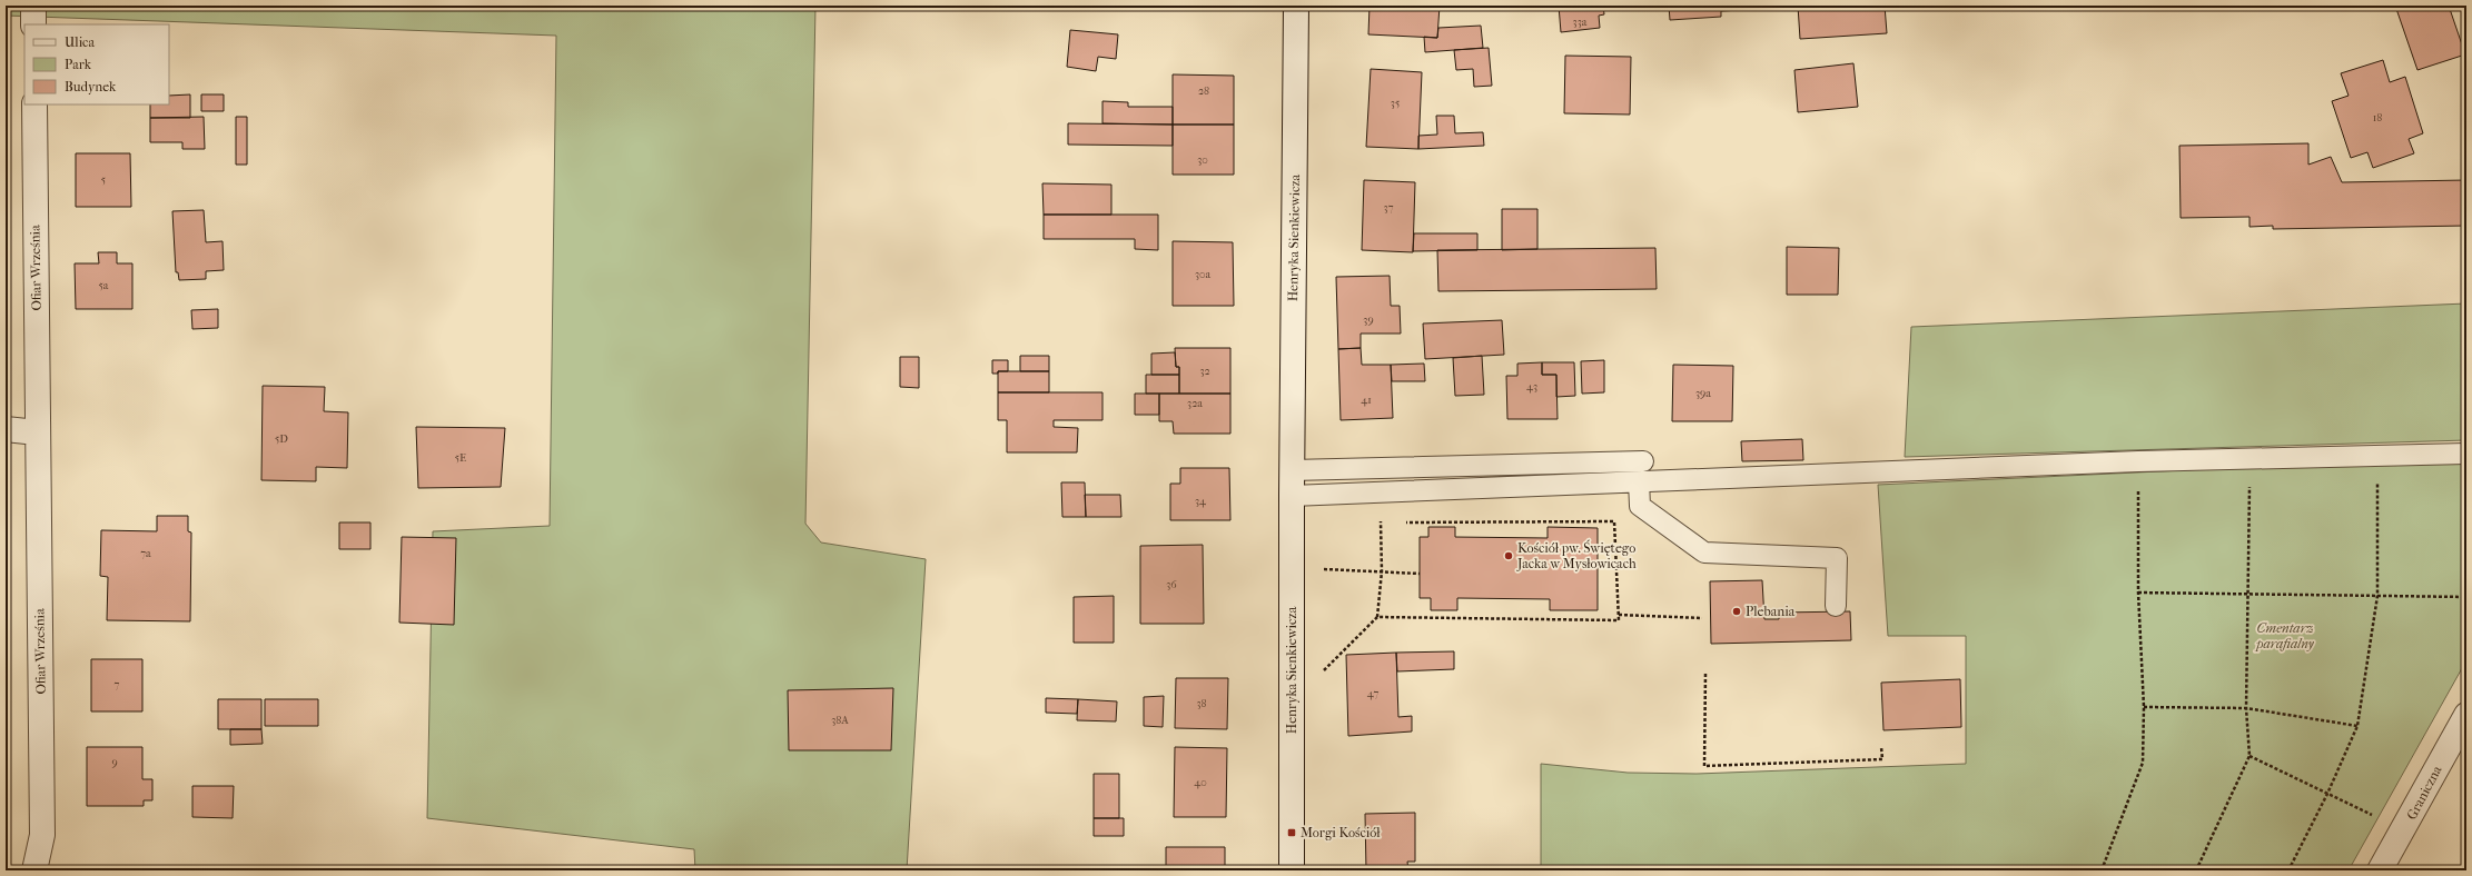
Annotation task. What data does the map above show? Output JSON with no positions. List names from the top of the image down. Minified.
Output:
{"streets":{"street":["Henryka Sienkiewicza","Ofiar Września","Graniczna"]},"parks":["Cmentarz parafialny"],"places":{"other":["Kościół pw. Świętego Jacka w Mysłowicach","Plebania"],"transit":["Morgi Kościół"]},"house_numbers":["33a","28","35","18","30","5","37","30a","5a","39","32","43","39a","41","32a","5D","5E","34","7a","36","7","47","38","38A","9","40"],"legend":["Ulica","Park","Budynek"]}
